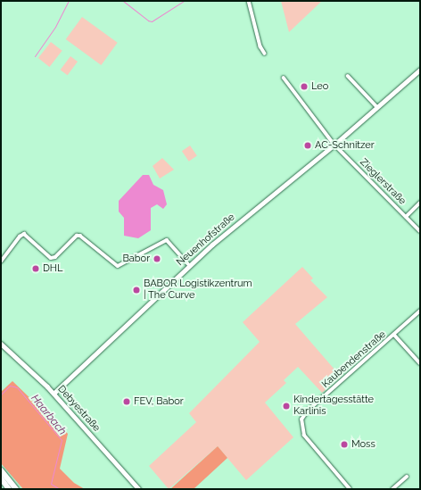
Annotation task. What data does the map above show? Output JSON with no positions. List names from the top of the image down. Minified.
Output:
{"streets":{"street":["Zieglerstraße","Neuenhofstraße","Kaubendenstraße","Debyestraße"]},"crossings":[["Zieglerstraße","Neuenhofstraße"],["Neuenhofstraße","Debyestraße"]],"water":["Haarbach"],"places":["Leo","AC-Schnitzer","Babor","DHL","BABOR Logistikzentrum | The Curve","FEV, Babor","Kindertagesstätte Karlinis","Moss"]}
